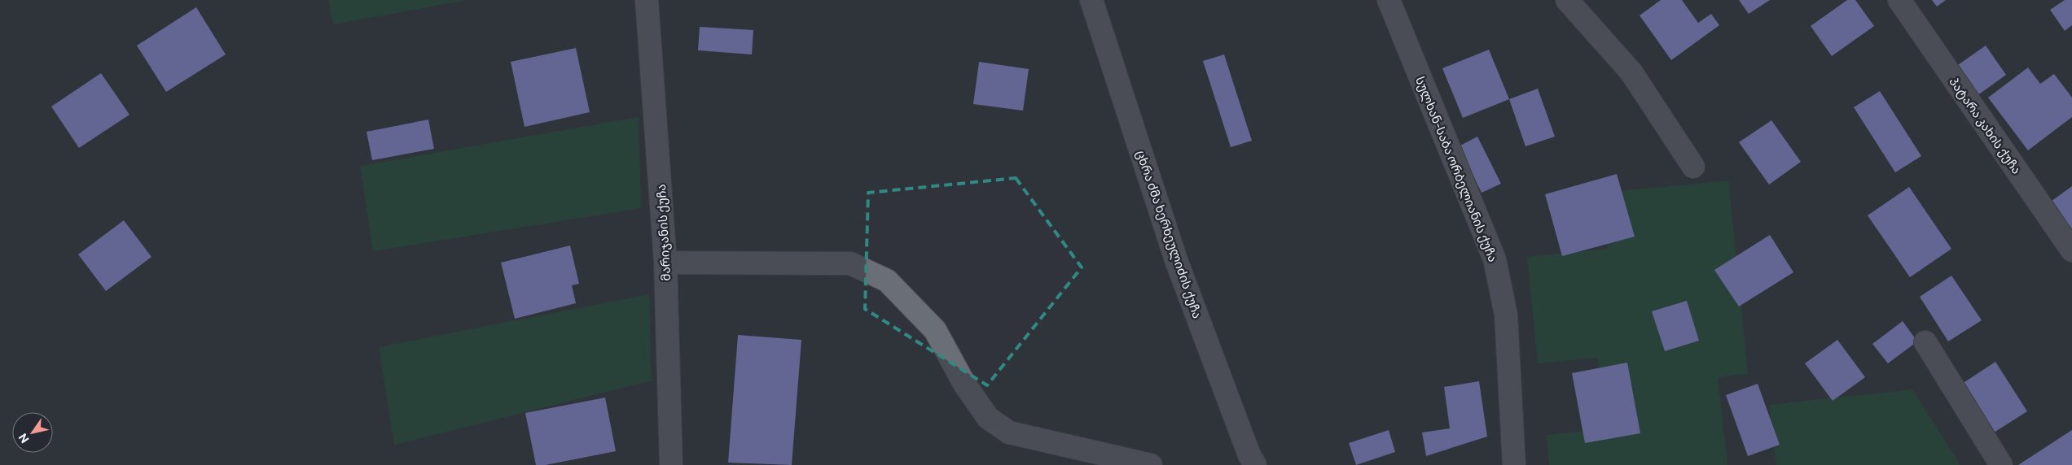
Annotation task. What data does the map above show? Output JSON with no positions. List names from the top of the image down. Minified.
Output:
{"streets":{"street":["პატარა კახის ქუჩა","სულხან-საბა ორბელიანის ქუჩა","მარიჯანის ქუჩა","ცხრა ძმა ხერხეულიძის ქუჩა"]},"north":"bottom left"}
